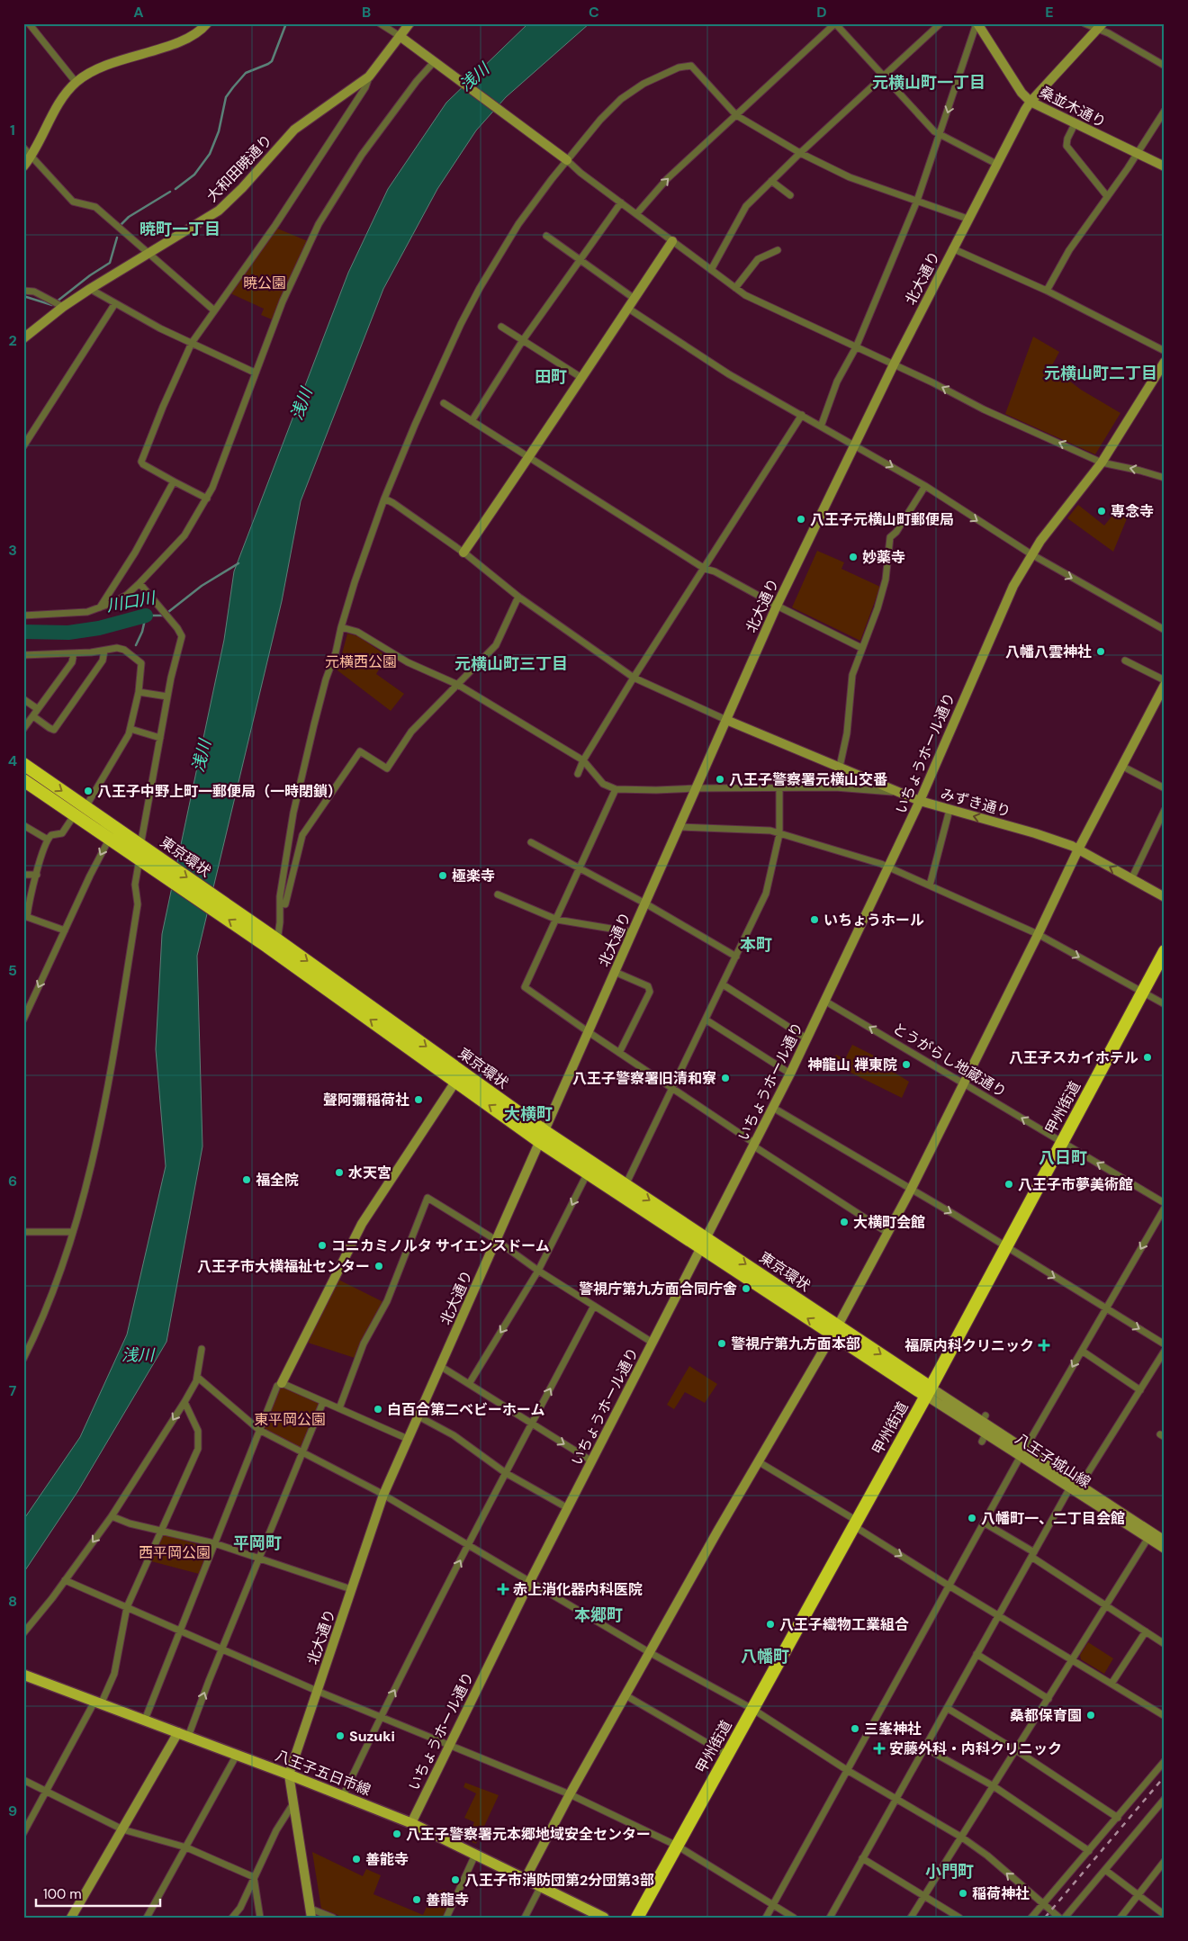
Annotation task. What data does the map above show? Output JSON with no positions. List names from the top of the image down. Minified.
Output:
{"streets":{"highway":["東京環状","甲州街道"],"main road":["八王子五日市線"],"street":["桑並木通り","大和田暁通り","北大通り","いちょうホール通り","みずき通り","とうがらし地蔵通り","八王子城山線"]},"crossings":[["桑並木通り","北大通り"],["北大通り","みずき通り"],["北大通り","東京環状"],["北大通り","八王子五日市線"],["いちょうホール通り","みずき通り"],["いちょうホール通り","東京環状"],["いちょうホール通り","とうがらし地蔵通り"],["いちょうホール通り","八王子五日市線"],["東京環状","甲州街道"],["東京環状","八王子城山線"],["とうがらし地蔵通り","甲州街道"],["甲州街道","八王子城山線"]],"one_way":["みずき通り","とうがらし地蔵通り"],"districts":["元横山町一丁目","暁町一丁目","元横山町二丁目","田町","元横山町三丁目","本町","大横町","八日町","平岡町","本郷町","八幡町","小門町"],"water":["浅川","川口川"],"parks":["暁公園","元横西公園","東平岡公園","西平岡公園"],"places":{"other":["専念寺","八王子元横山町郵便局","妙薬寺","八幡八雲神社","八王子警察署元横山交番","八王子中野上町一郵便局（一時閉鎖）","極楽寺","いちょうホール","八王子スカイホテル","神龍山 禅東院","八王子警察署旧清和寮","聲阿彌稲荷社","水天宮","福全院","八王子市夢美術館","大横町会館","コニカミノルタ サイエンスドーム","八王子市大横福祉センター","警視庁第九方面合同庁舎","警視庁第九方面本部","白百合第二ベビーホーム","八幡町一、二丁目会館","八王子織物工業組合","桑都保育園","三峯神社","Suzuki","八王子警察署元本郷地域安全センター","善能寺","八王子市消防団第2分団第3部","稲荷神社","善龍寺"],"health":["福原内科クリニック","赤上消化器内科医院","安藤外科・内科クリニック"]},"scale_bar":"100 m","grid":{"columns":["A","B","C","D","E"],"rows":["1","2","3","4","5","6","7","8","9"]}}
